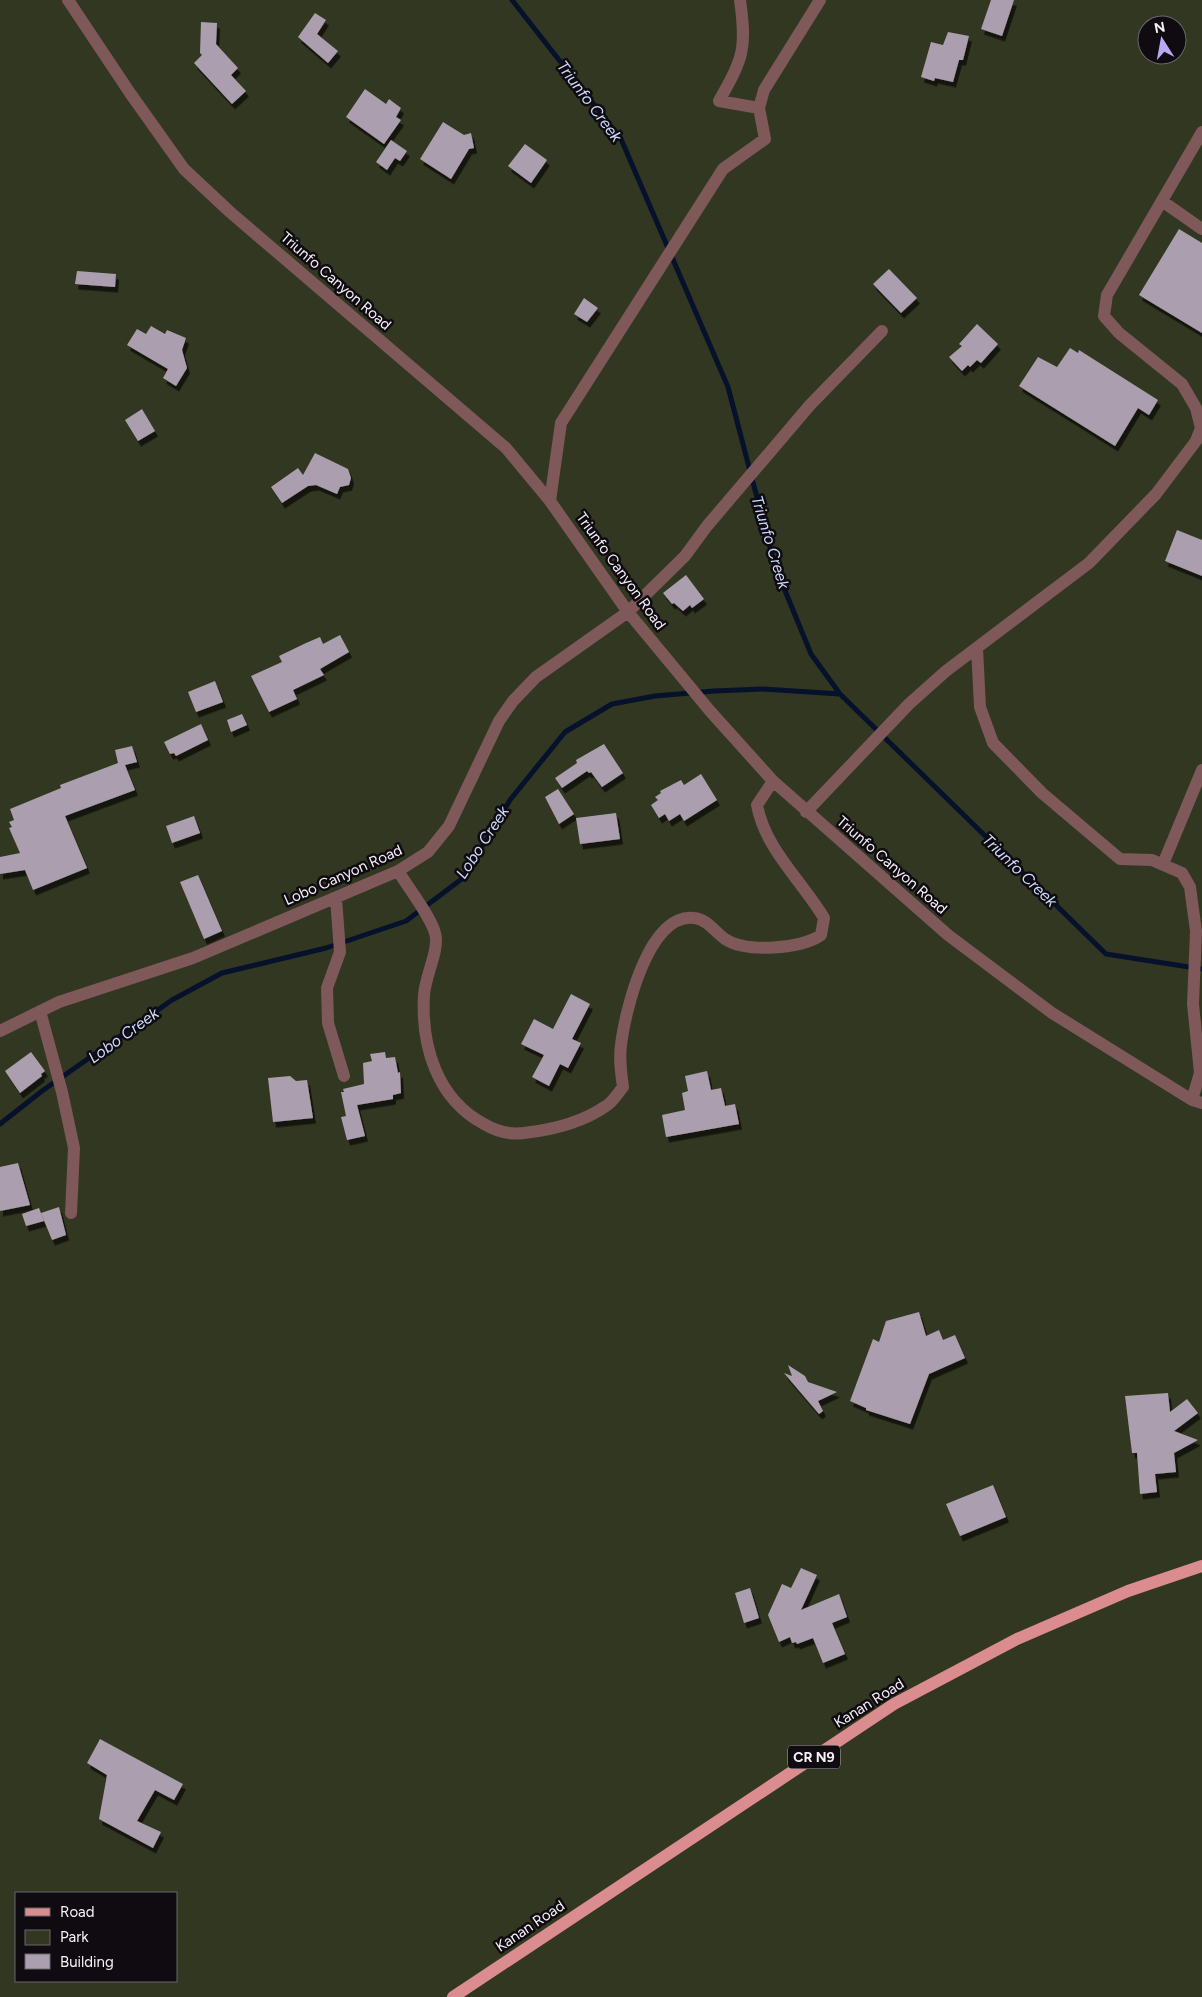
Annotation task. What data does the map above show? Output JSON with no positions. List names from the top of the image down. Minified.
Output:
{"streets":{"main road":["Kanan Road","CR N9"],"street":["Triunfo Canyon Road","Lobo Canyon Road"]},"crossings":[["Triunfo Canyon Road","Lobo Canyon Road"]],"water":["Triunfo Creek","Lobo Creek"],"legend":["Road","Park","Building"],"north":"top"}
